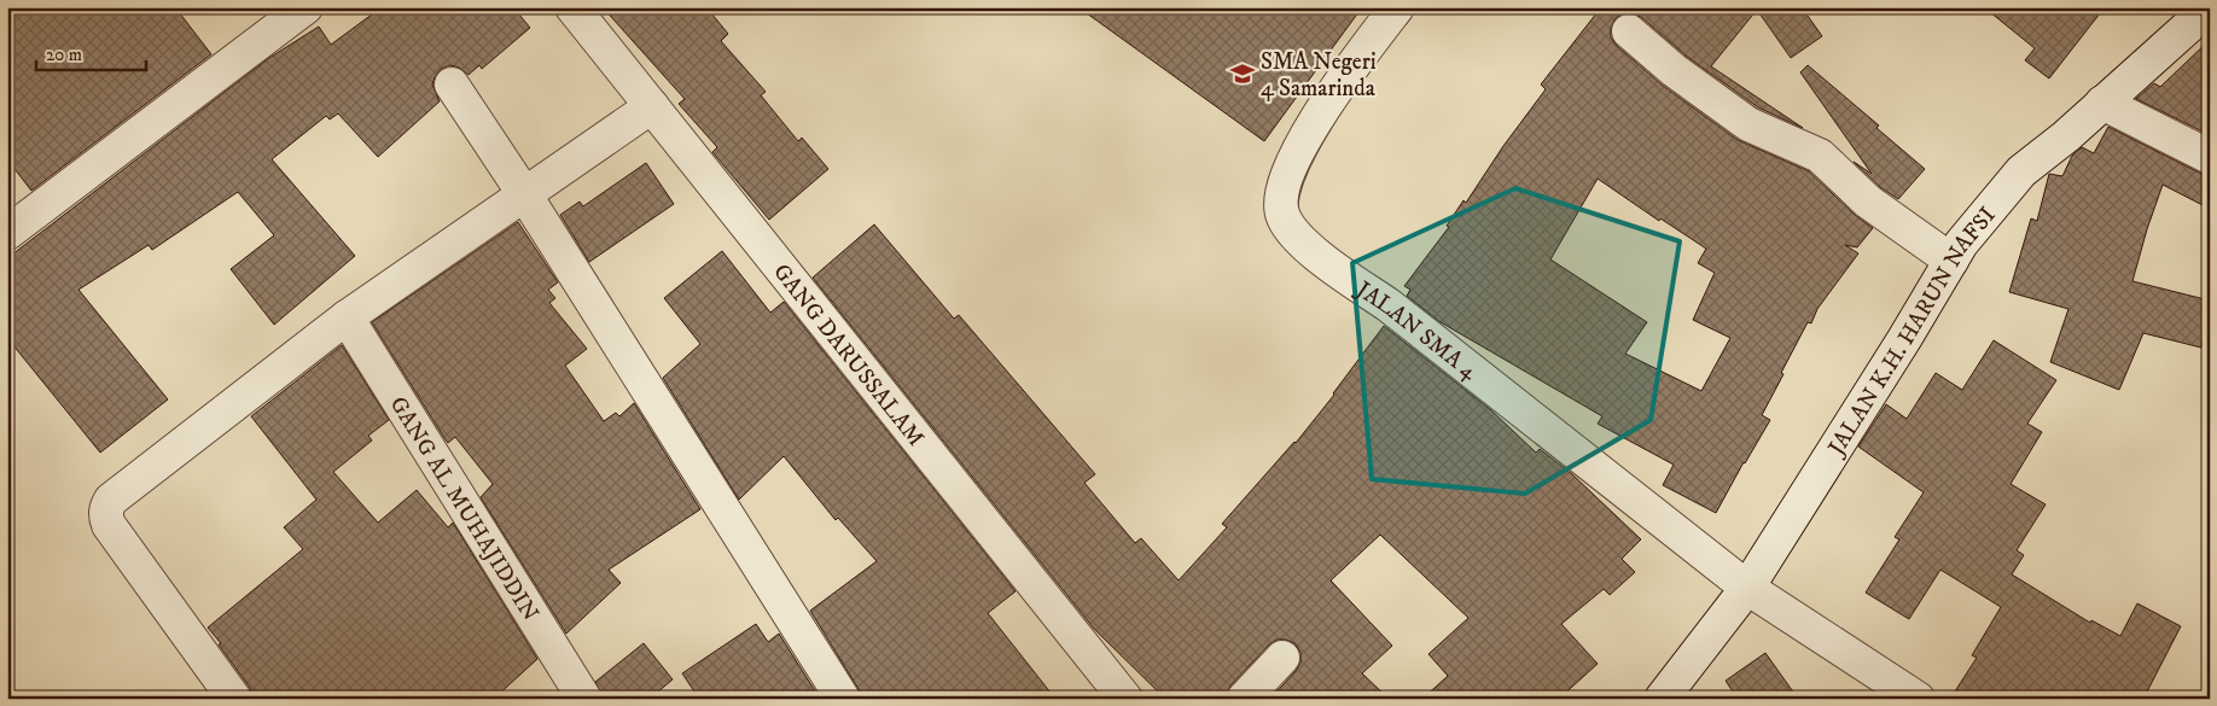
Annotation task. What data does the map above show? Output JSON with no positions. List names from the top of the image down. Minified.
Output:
{"streets":{"street":["JALAN SMA 4","JALAN K.H. HARUN NAFSI","GANG DARUSSALAM","GANG AL MUHAJIDDIN"]},"crossings":[["JALAN SMA 4","JALAN K.H. HARUN NAFSI"]],"places":{"school or university":["SMA Negeri 4 Samarinda"]},"scale_bar":"20 m"}
